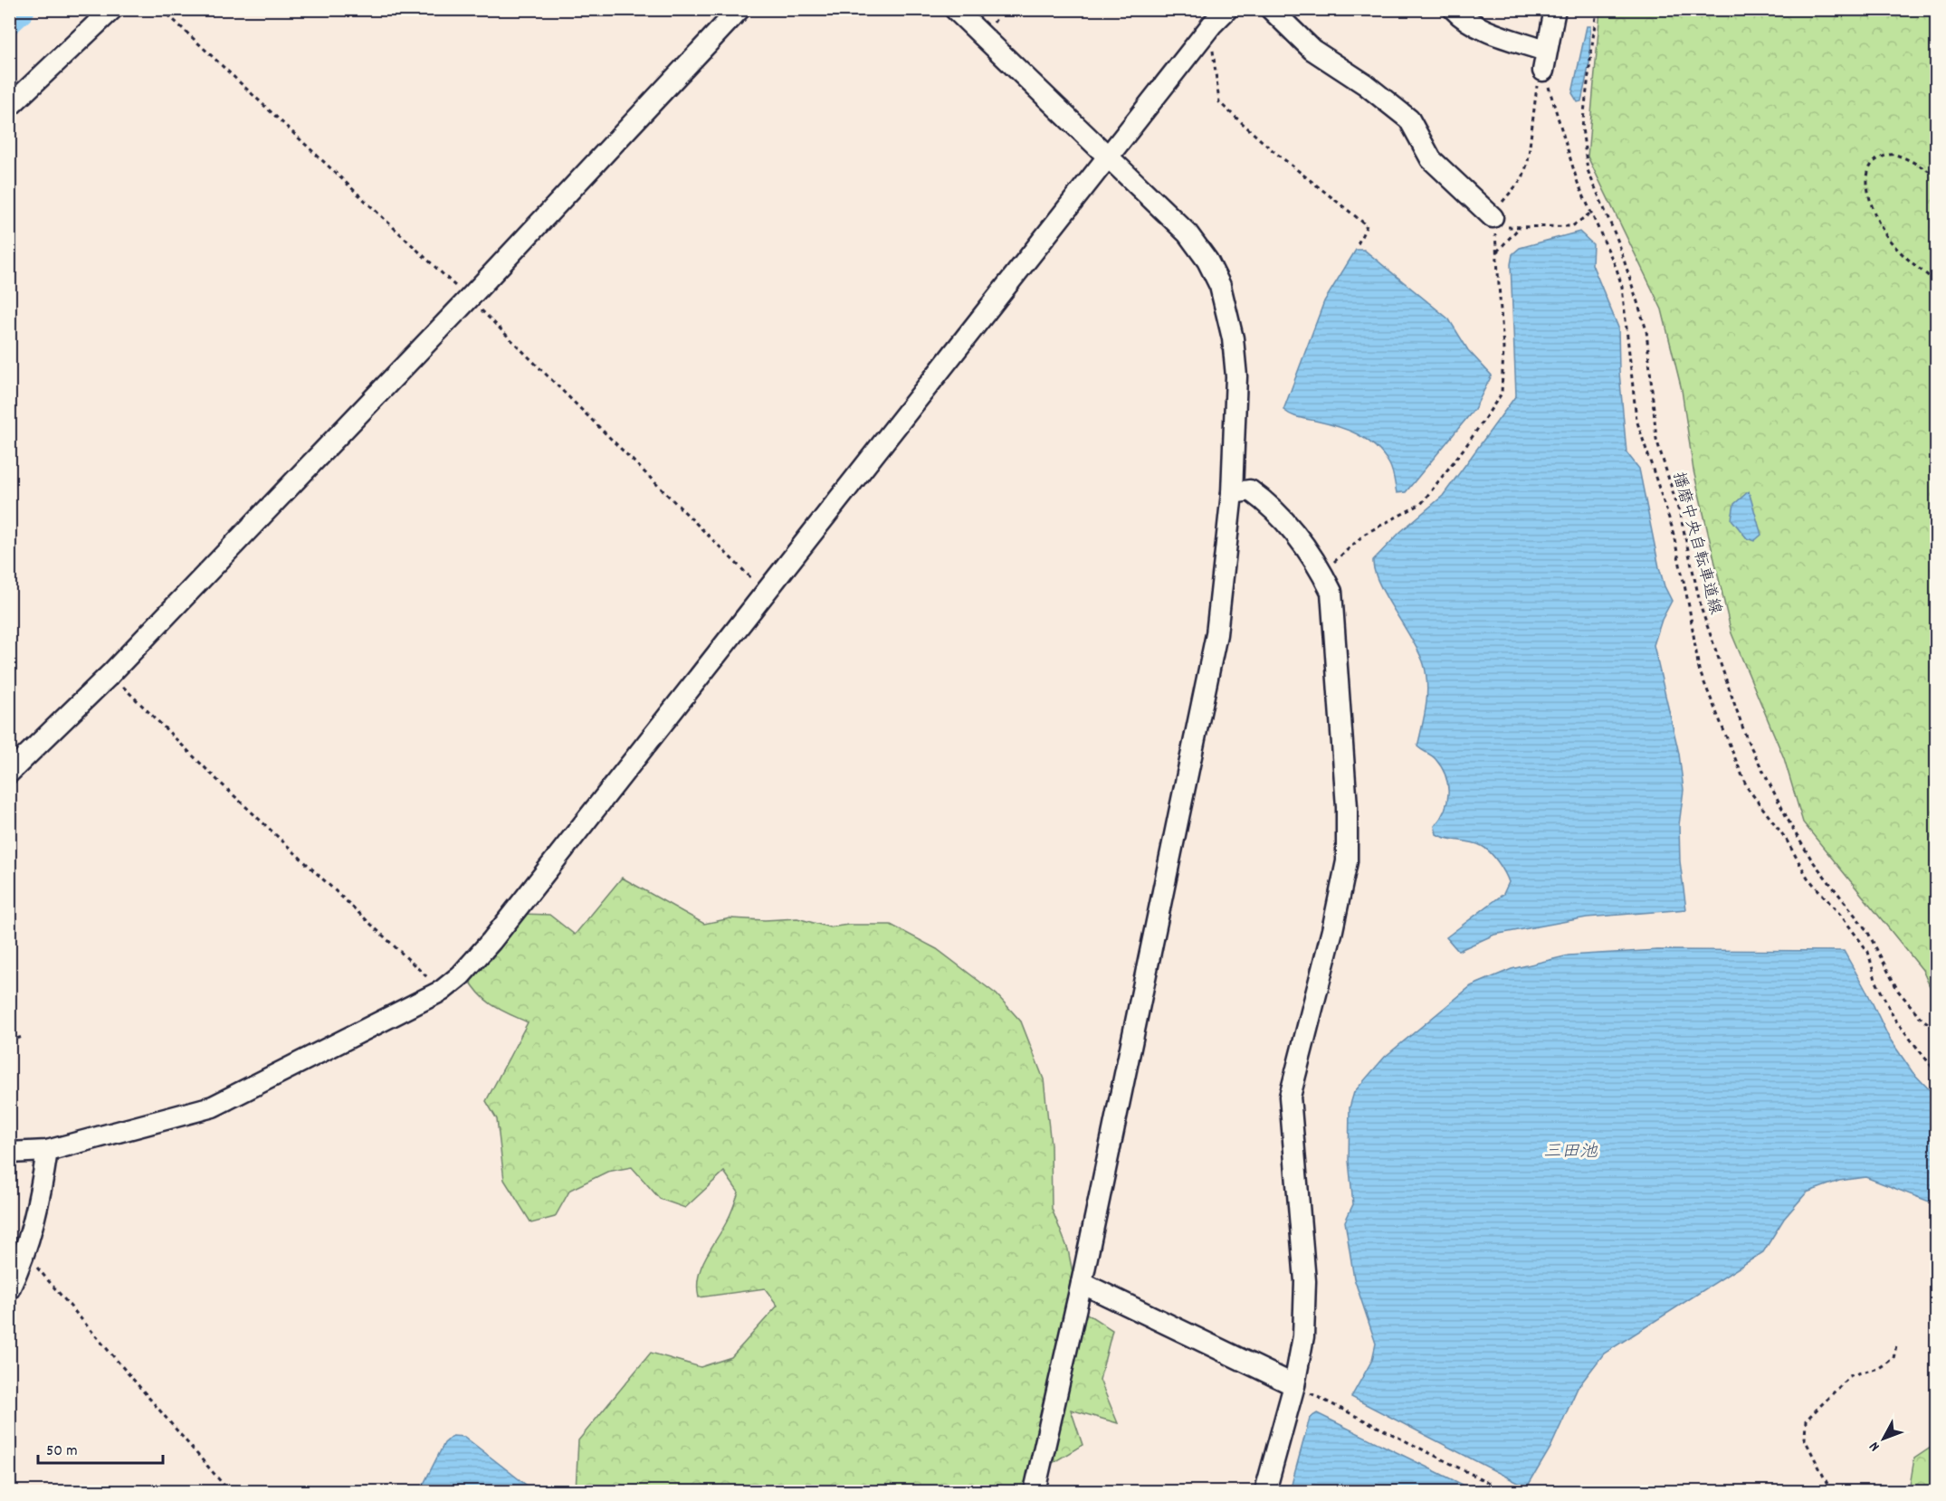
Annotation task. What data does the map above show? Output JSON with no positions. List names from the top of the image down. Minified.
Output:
{"streets":{"path":["播磨中央自転車道線"]},"water":["三田池"],"scale_bar":"50 m","north":"bottom left"}
